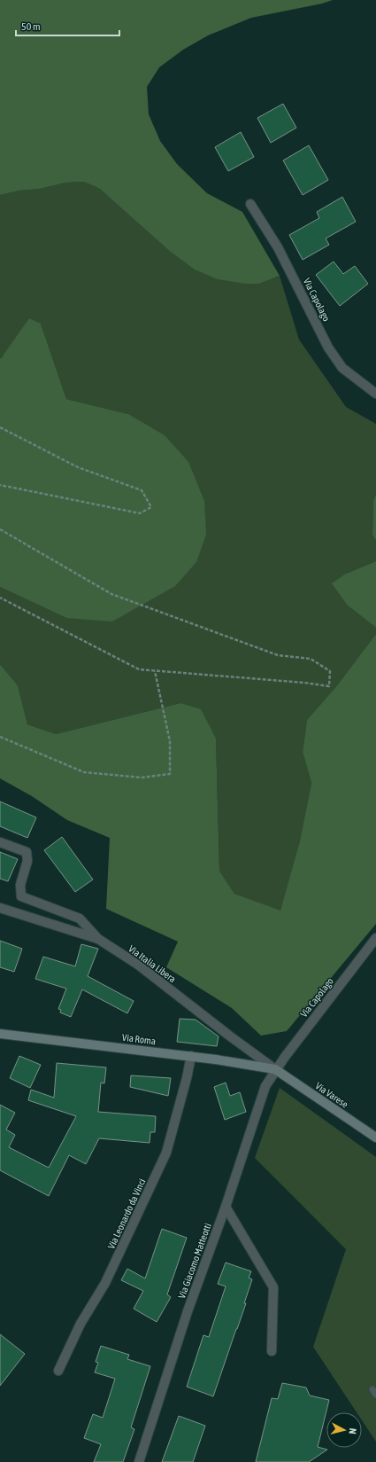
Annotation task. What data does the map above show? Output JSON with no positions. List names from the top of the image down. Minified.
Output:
{"streets":{"main road":["Via Roma","Via Varese"],"street":["Via Capolago","Via Italia Libera","Via Leonardo da Vinci","Via Giacomo Matteotti"]},"crossings":[["Via Capolago","Via Italia Libera"],["Via Capolago","Via Roma"],["Via Capolago","Via Varese"],["Via Capolago","Via Giacomo Matteotti"],["Via Italia Libera","Via Roma"],["Via Italia Libera","Via Varese"],["Via Italia Libera","Via Giacomo Matteotti"],["Via Roma","Via Varese"],["Via Roma","Via Leonardo da Vinci"],["Via Roma","Via Giacomo Matteotti"],["Via Varese","Via Giacomo Matteotti"]],"scale_bar":"50 m","north":"right"}
